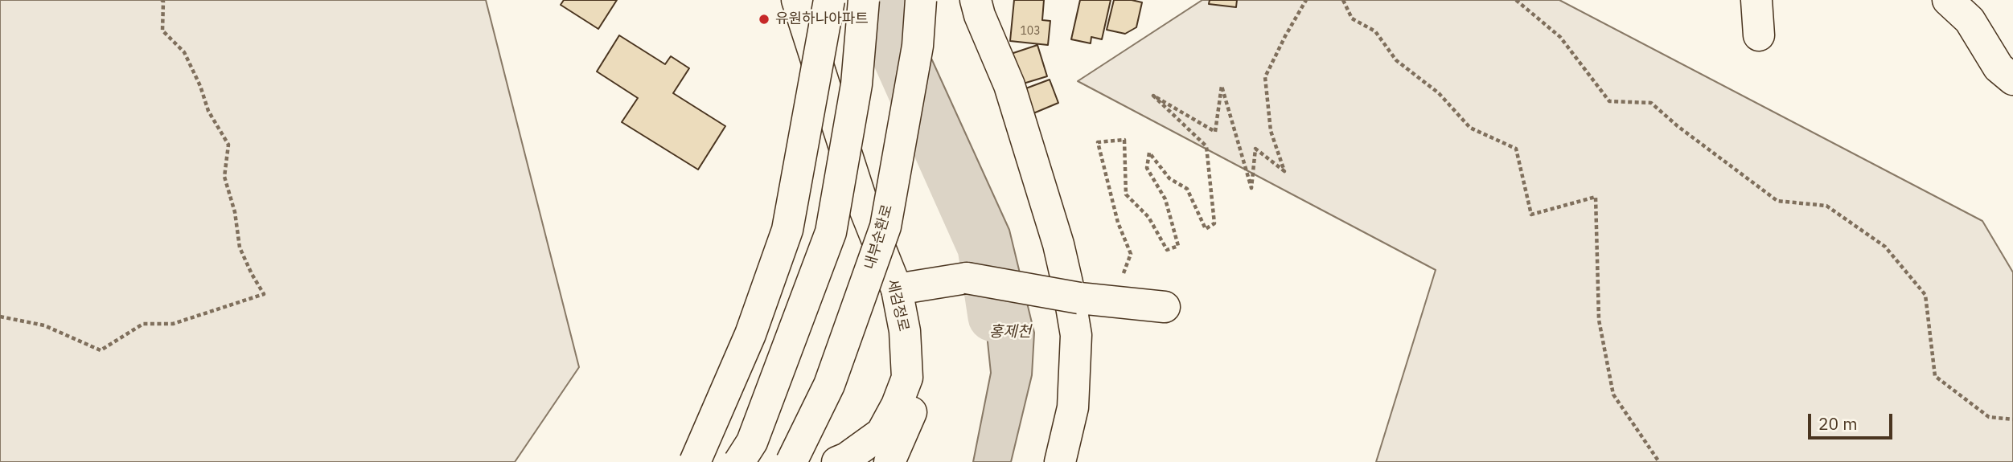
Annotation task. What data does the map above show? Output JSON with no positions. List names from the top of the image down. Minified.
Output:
{"streets":{"main road":["내부순환로","세검정로"]},"water":["홍제천"],"places":["유원하나아파트"],"house_numbers":["103"],"scale_bar":"20 m"}
